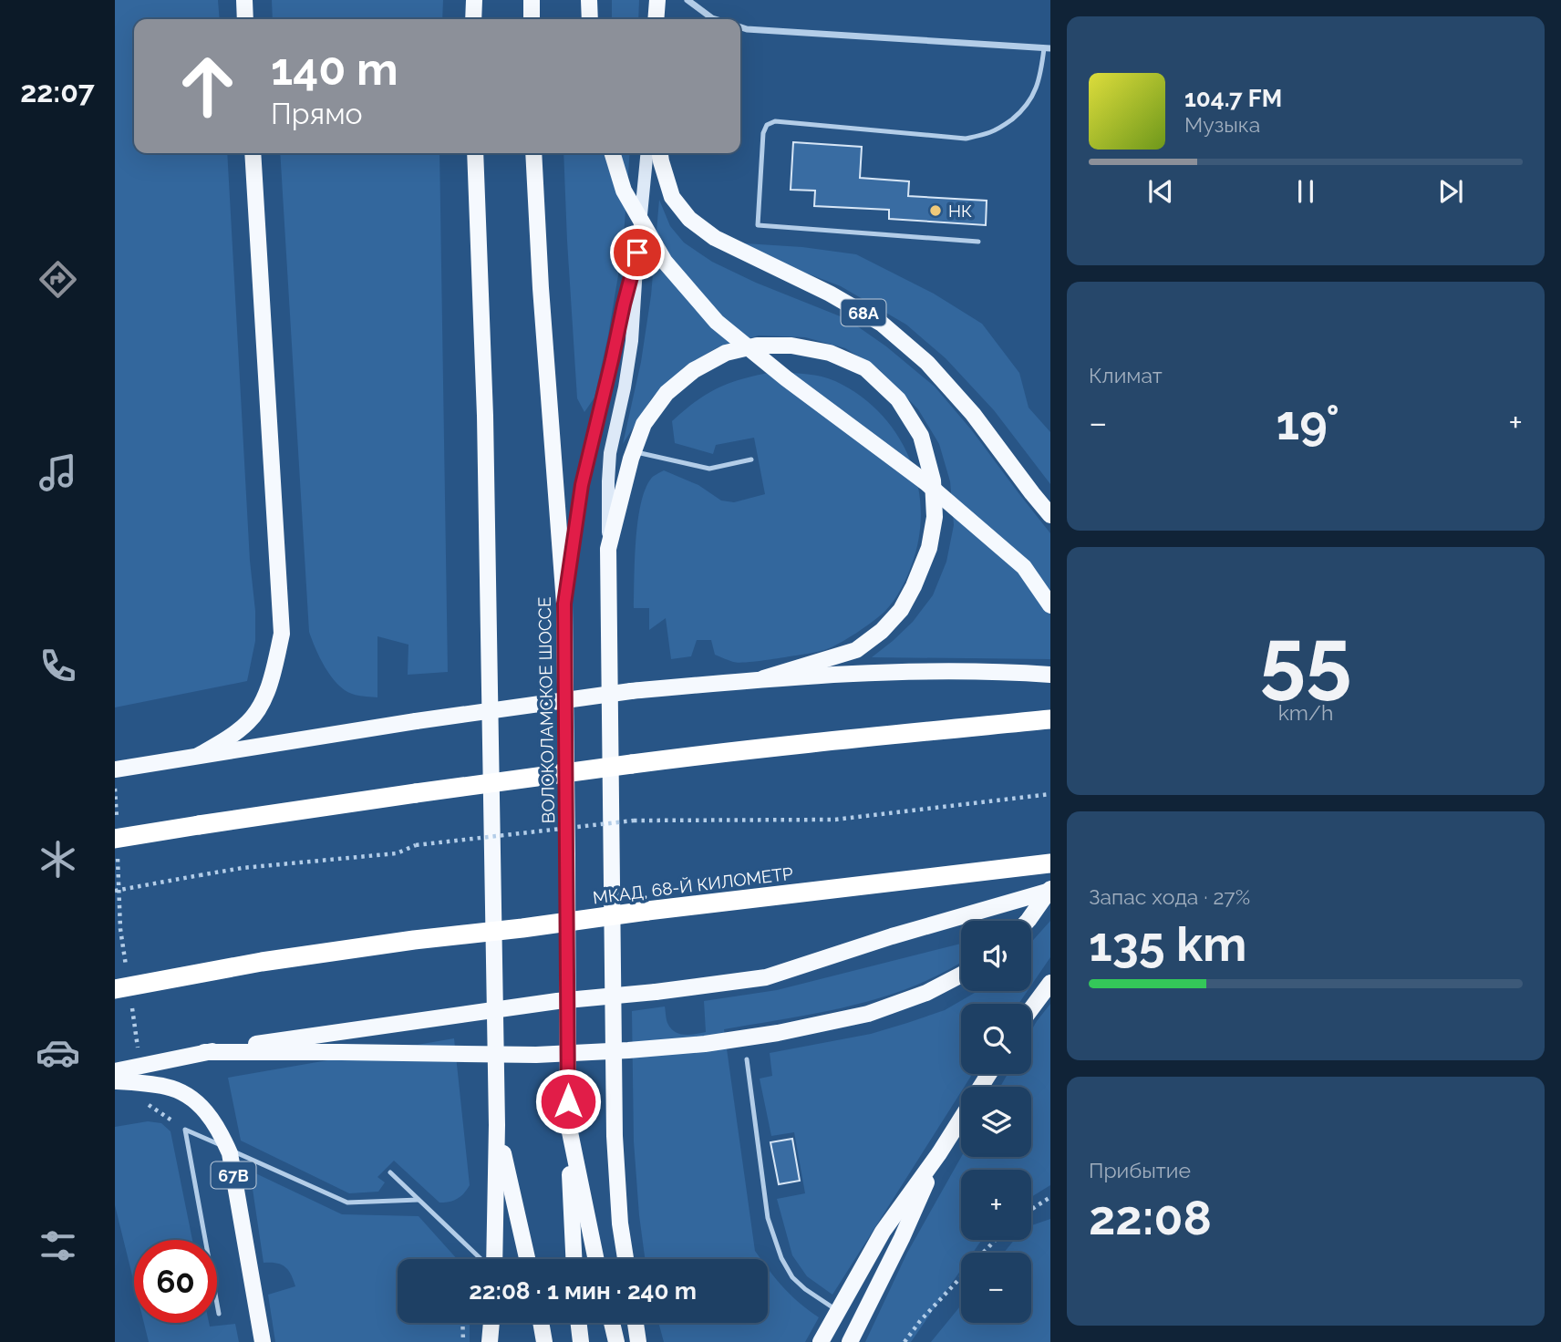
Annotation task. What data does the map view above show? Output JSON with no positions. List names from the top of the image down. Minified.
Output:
{"streets":{"highway":["МКАД, 68-Й КИЛОМЕТР"],"main road":["68A","ВОЛОКОЛАМСКОЕ ШОССЕ","67B"]},"places":["НК"],"page":{"tabs":"22:07","turn":["140 m","Прямо"],"song":["104.7 FM","Музыка"],"tile":["Климат",["55","km/h"],["Запас хода · 27%","135 km"],["Прибытие","22:08"]],"heat":["−","19°","+"],"map_buttons":["+","−"],"limit":"60","trip":"22:08 · 1 мин · 240 m"}}
